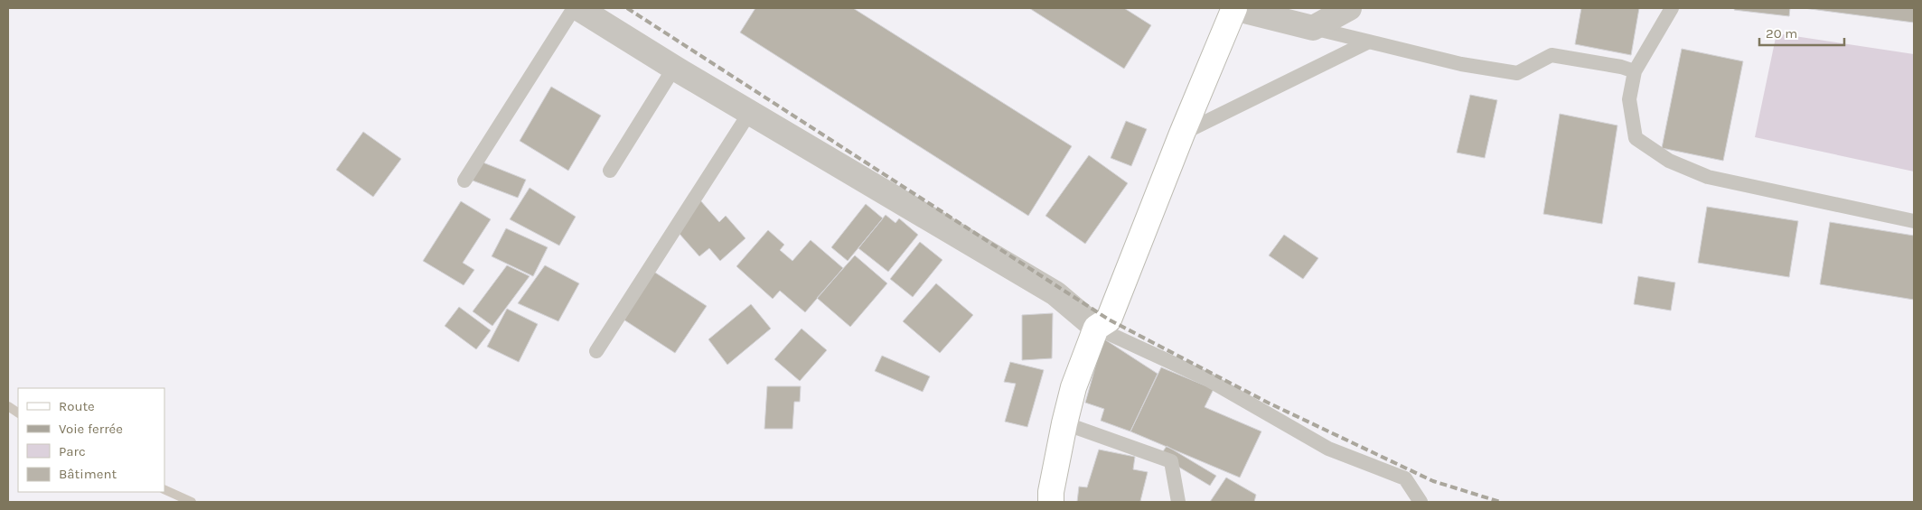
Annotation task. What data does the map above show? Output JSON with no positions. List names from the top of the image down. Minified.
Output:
{"legend":["Route","Voie ferrée","Parc","Bâtiment"],"scale_bar":"20 m"}
